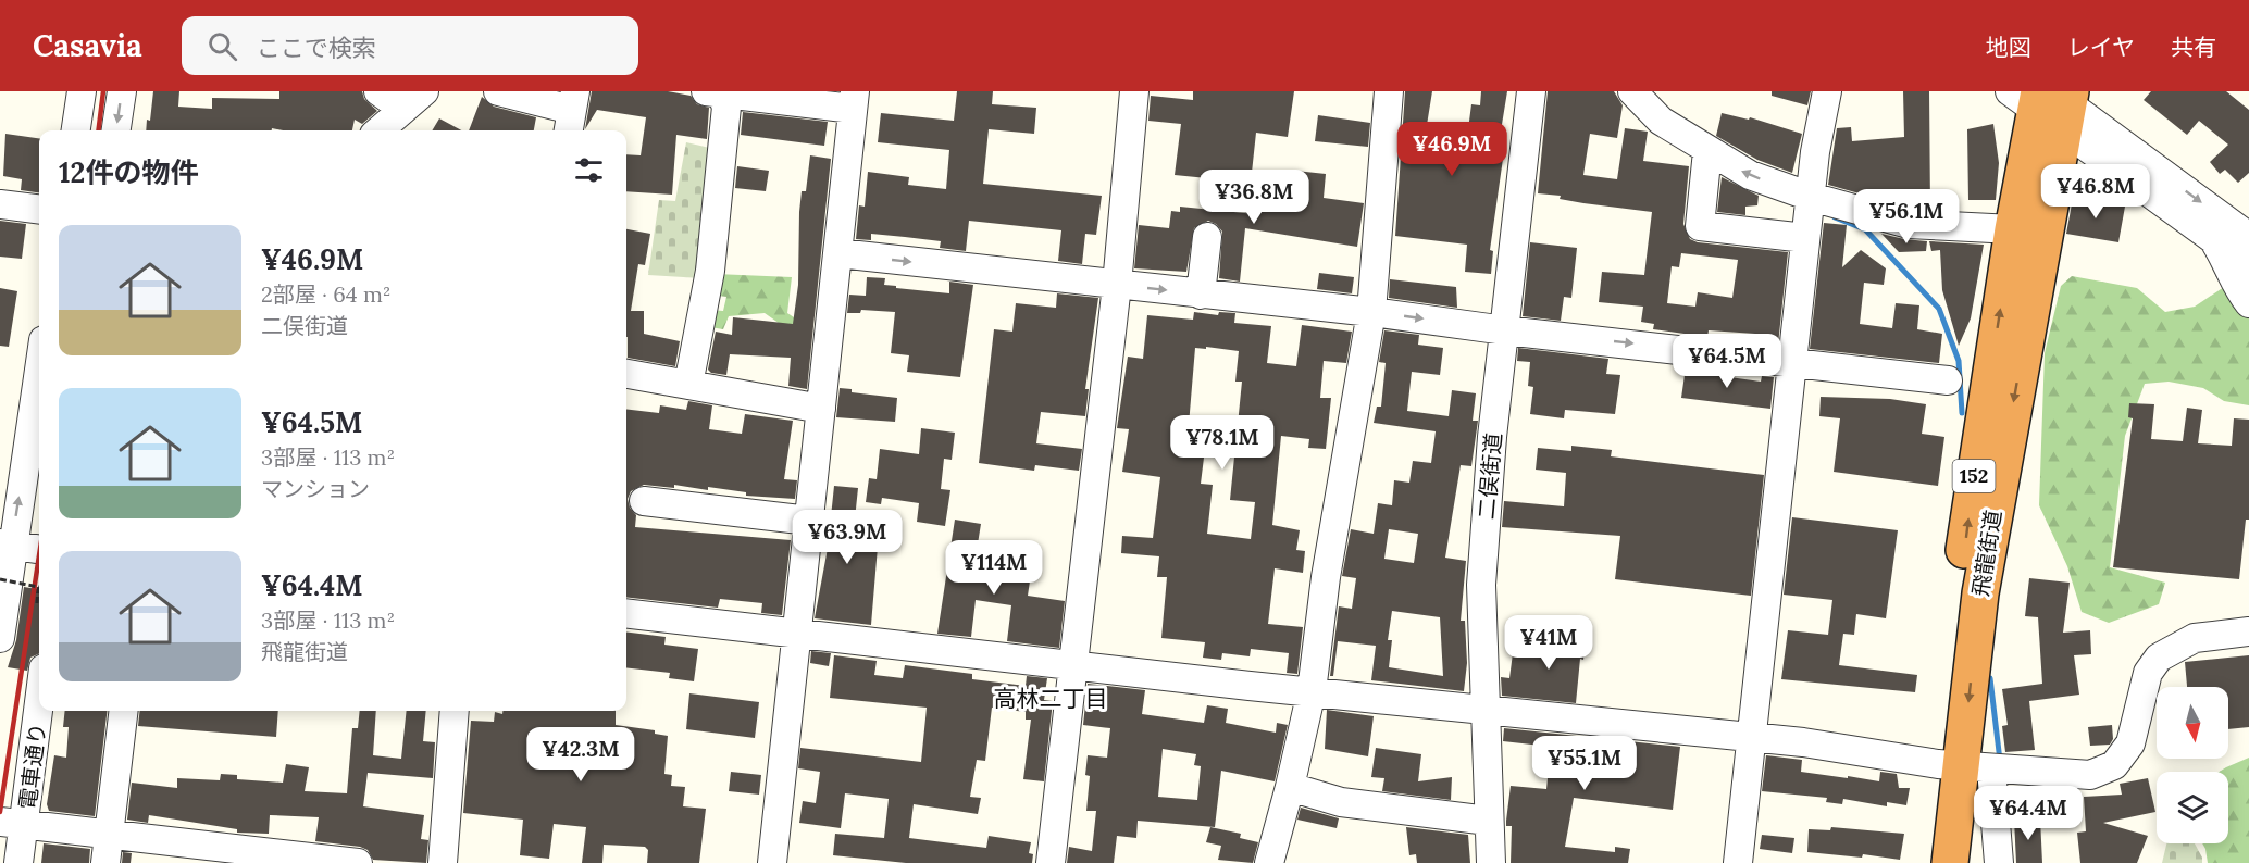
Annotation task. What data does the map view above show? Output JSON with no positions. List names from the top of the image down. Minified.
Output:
{"streets":{"highway":["152","飛龍街道"],"street":["二俣街道","電車通り"]},"districts":["高林二丁目"],"north":"bottom","page":{"header":"Casavia","search":"ここで検索","nav":["地図","レイヤ","共有"],"price":["¥46.9M","¥46.8M","¥36.8M","¥56.1M","¥64.5M","¥78.1M","¥63.9M","¥114M","¥41M","¥42.3M","¥55.1M","¥64.4M"],"heading":"12件の物件","list":[{"name":"¥46.9M","note":"2部屋 · 64 m² · 二俣街道"},{"name":"¥64.5M","note":"3部屋 · 113 m² · マンション"},{"name":"¥64.4M","note":"3部屋 · 113 m² · 飛龍街道"}]}}
